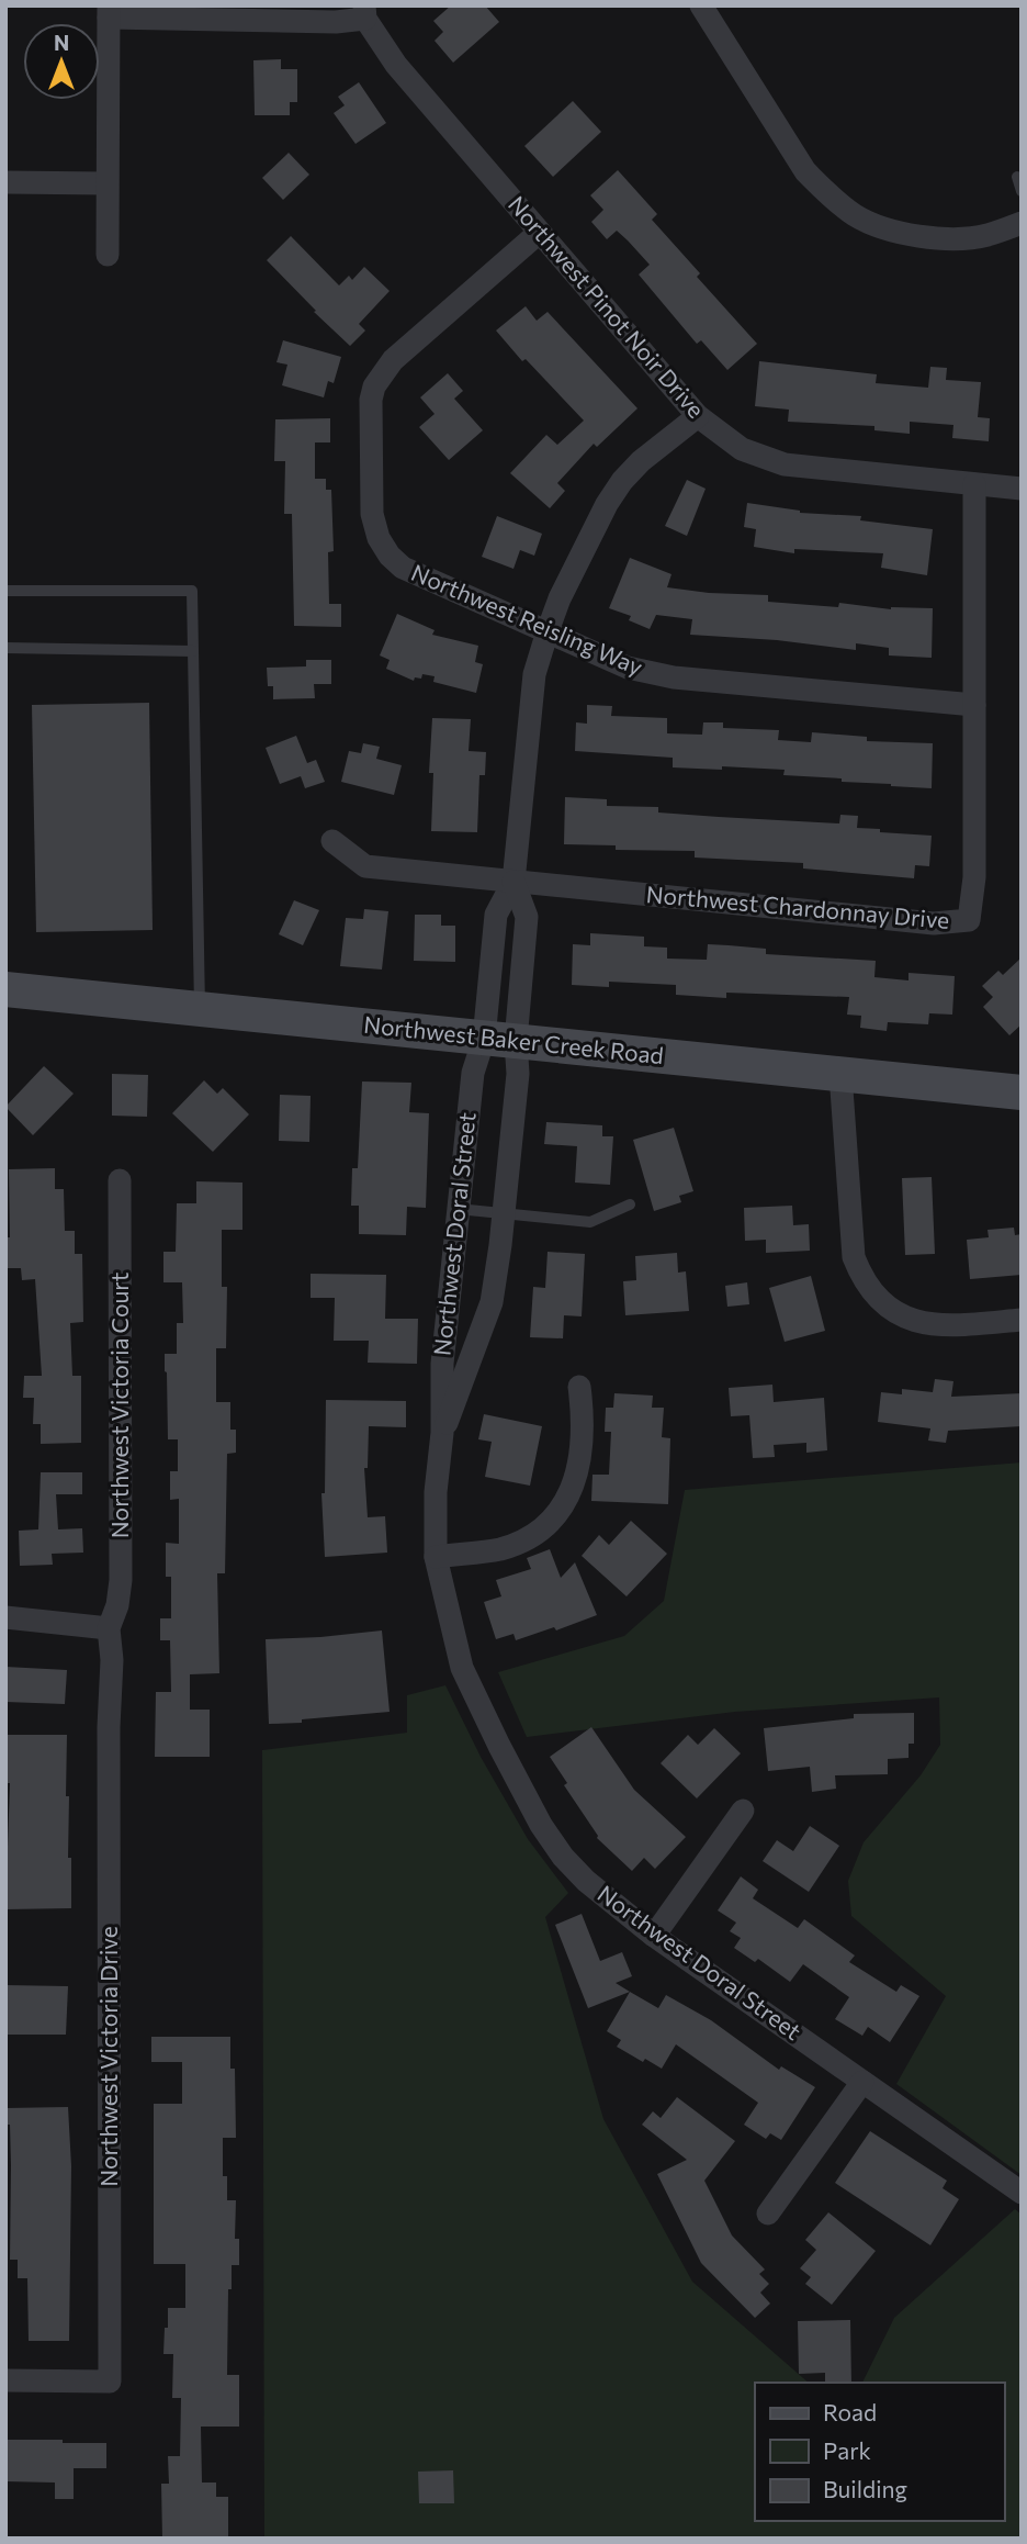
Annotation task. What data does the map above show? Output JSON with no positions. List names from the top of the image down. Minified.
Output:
{"streets":{"main road":["Northwest Baker Creek Road"],"street":["Northwest Pinot Noir Drive","Northwest Reisling Way","Northwest Chardonnay Drive","Northwest Doral Street","Northwest Victoria Court","Northwest Victoria Drive"]},"crossings":[["Northwest Pinot Noir Drive","Northwest Reisling Way"],["Northwest Pinot Noir Drive","Northwest Chardonnay Drive"],["Northwest Reisling Way","Northwest Chardonnay Drive"],["Northwest Baker Creek Road","Northwest Doral Street"],["Northwest Victoria Court","Northwest Victoria Drive"]],"legend":["Road","Park","Building"],"north":"top"}
